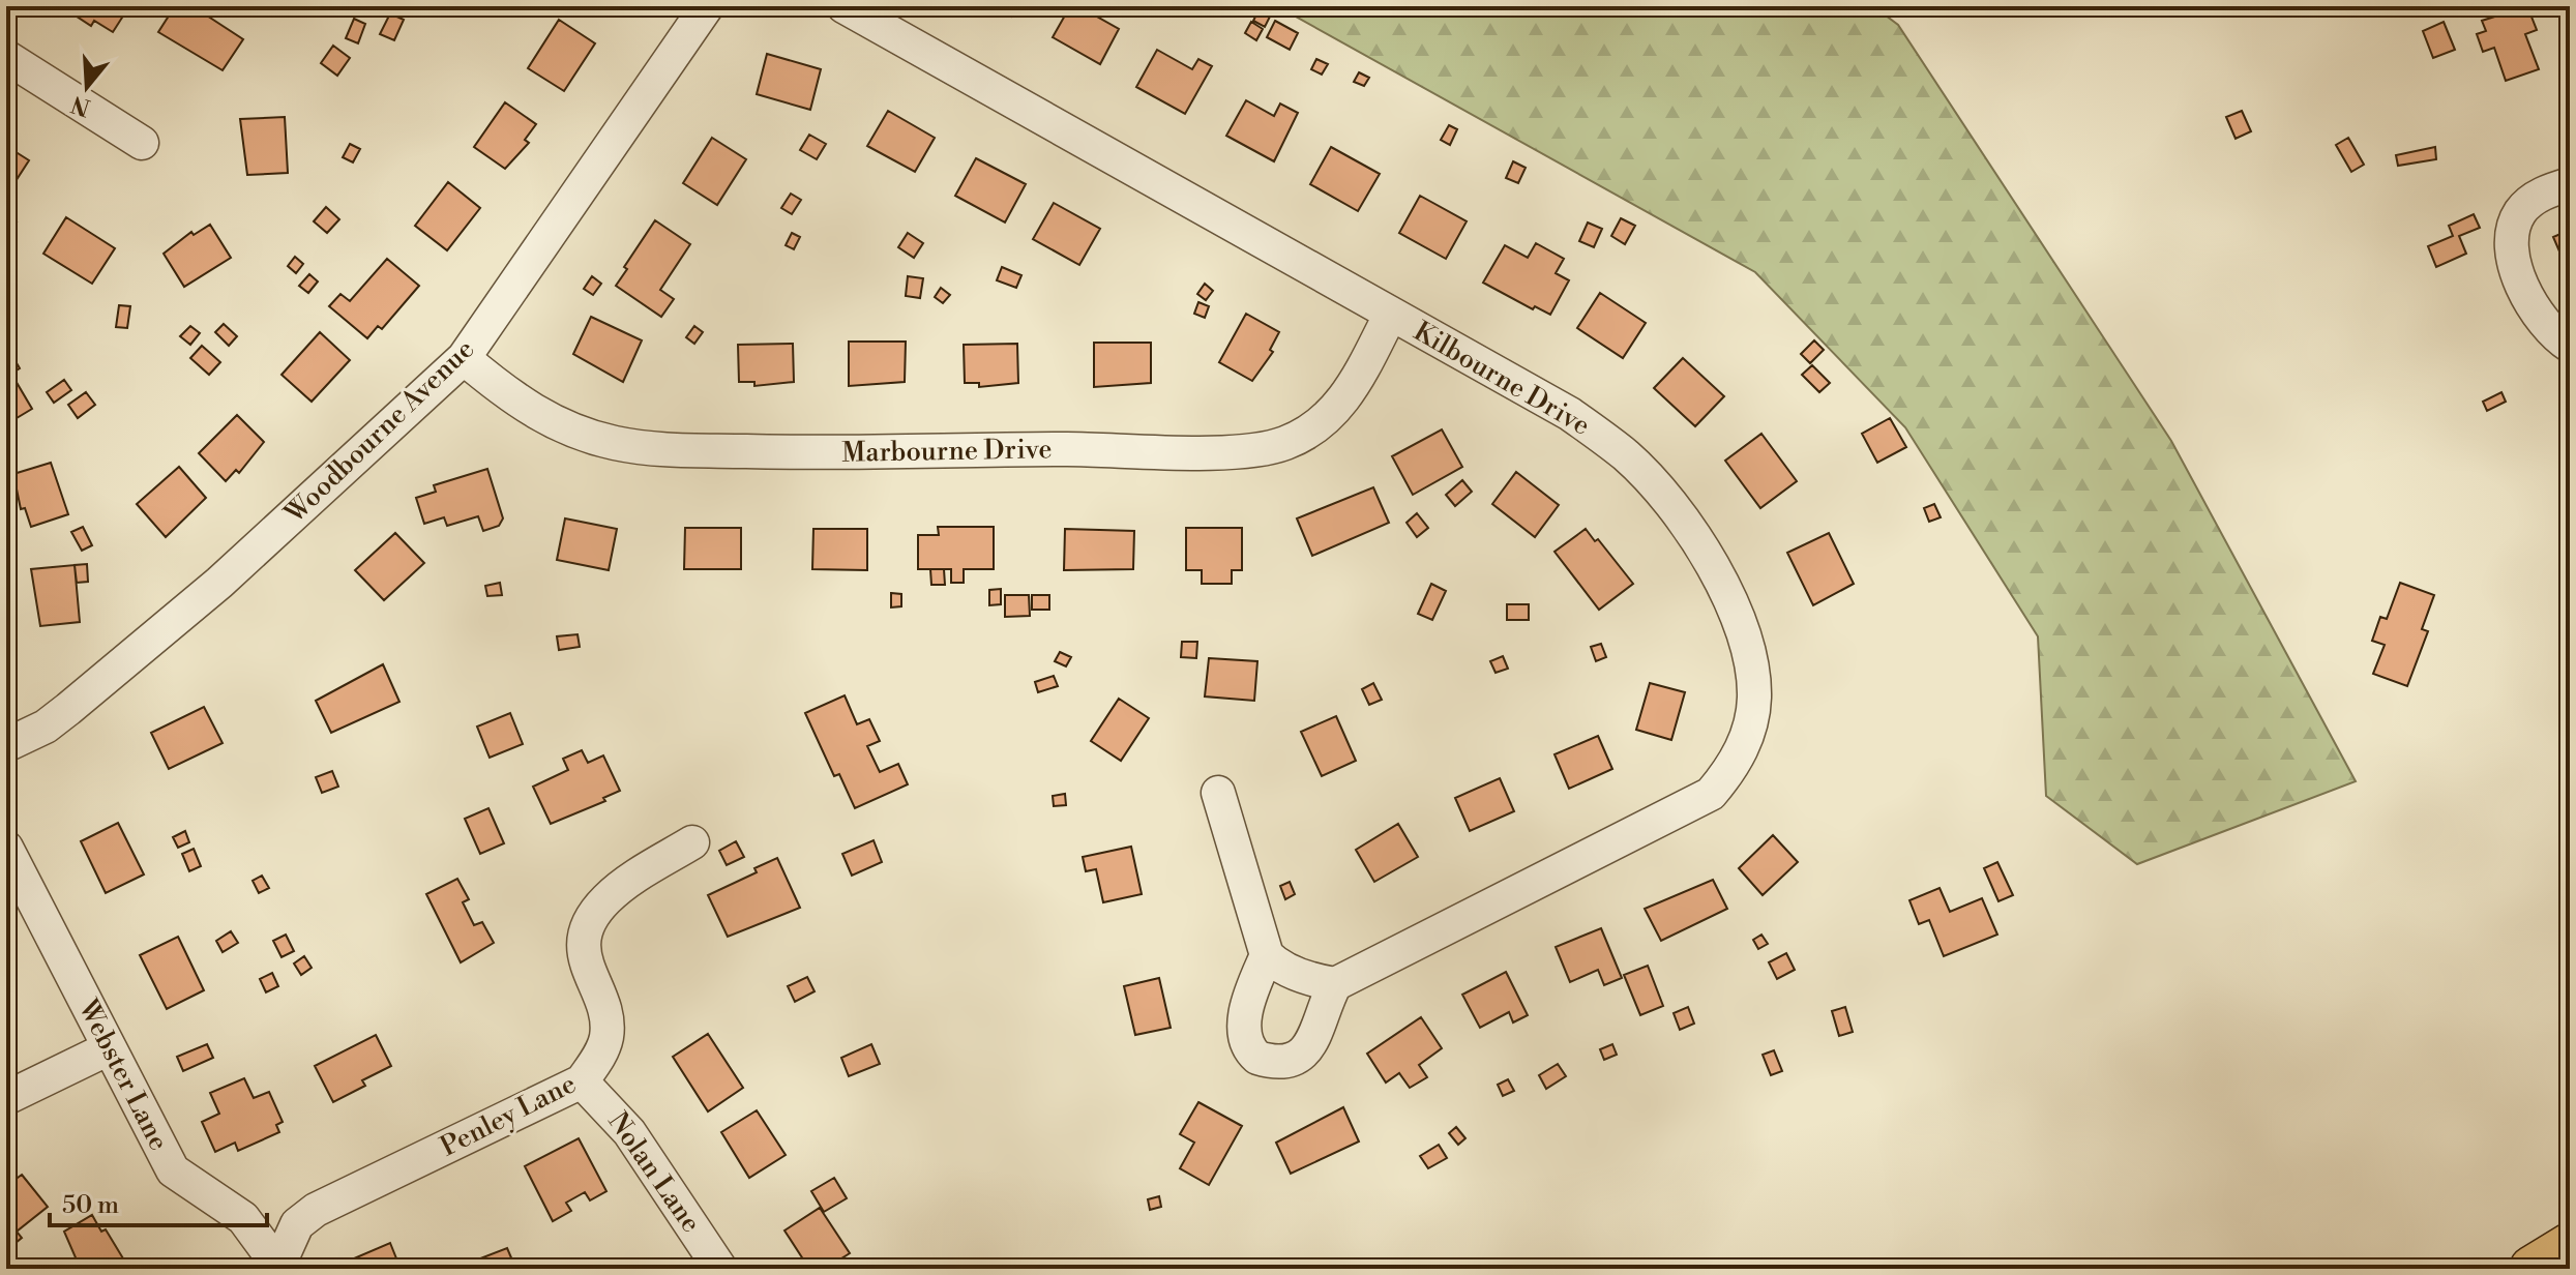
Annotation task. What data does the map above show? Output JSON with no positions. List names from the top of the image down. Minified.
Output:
{"streets":{"street":["Kilbourne Drive","Woodbourne Avenue","Marbourne Drive","Webster Lane","Penley Lane","Nolan Lane"]},"crossings":[["Kilbourne Drive","Marbourne Drive"],["Woodbourne Avenue","Marbourne Drive"],["Webster Lane","Penley Lane"],["Penley Lane","Nolan Lane"]],"scale_bar":"50 m","north":"bottom"}
